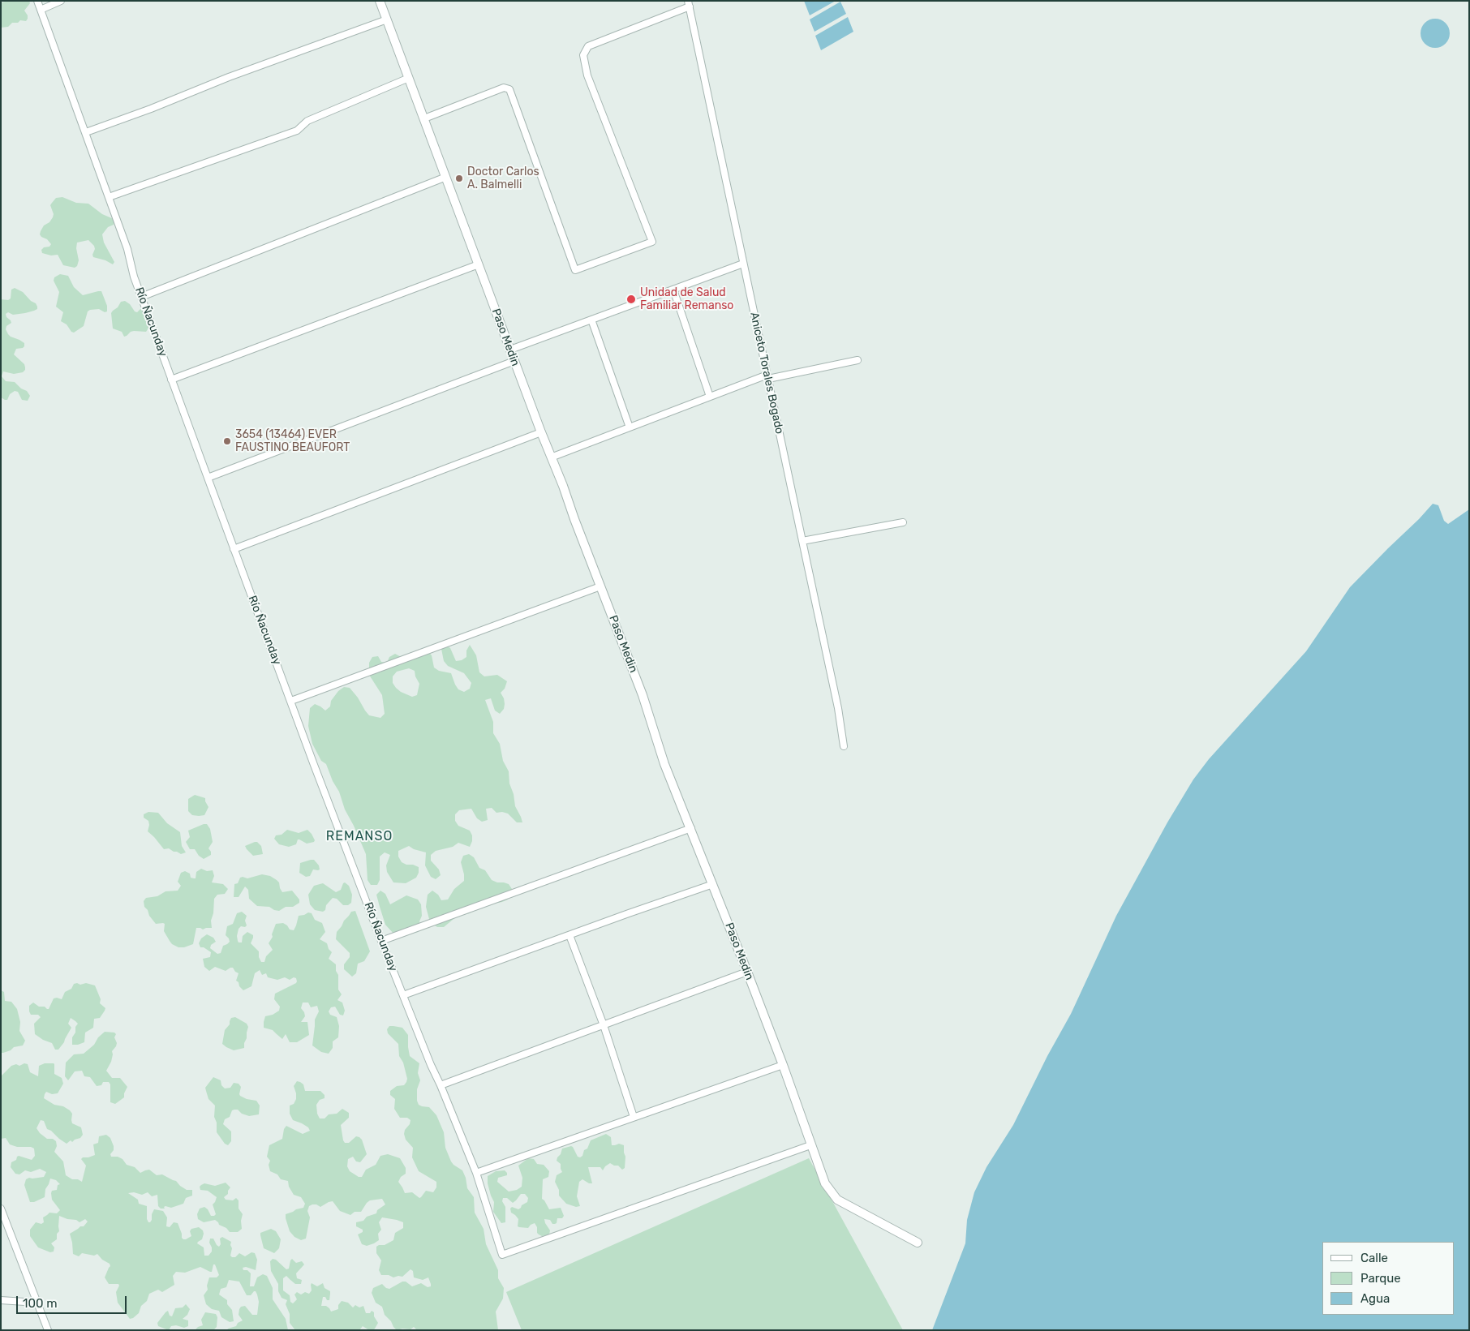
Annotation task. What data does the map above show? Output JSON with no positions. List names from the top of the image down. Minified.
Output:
{"streets":{"street":["Río Ñacunday","Paso Medin","Aniceto Torales Bogado"]},"crossings":[["Río Ñacunday","Paso Medin"]],"districts":["REMANSO"],"places":["Doctor Carlos A. Balmelli","Unidad de Salud Familiar Remanso","3654 (13464) EVER FAUSTINO BEAUFORT"],"legend":["Calle","Parque","Agua"],"scale_bar":"100 m"}
